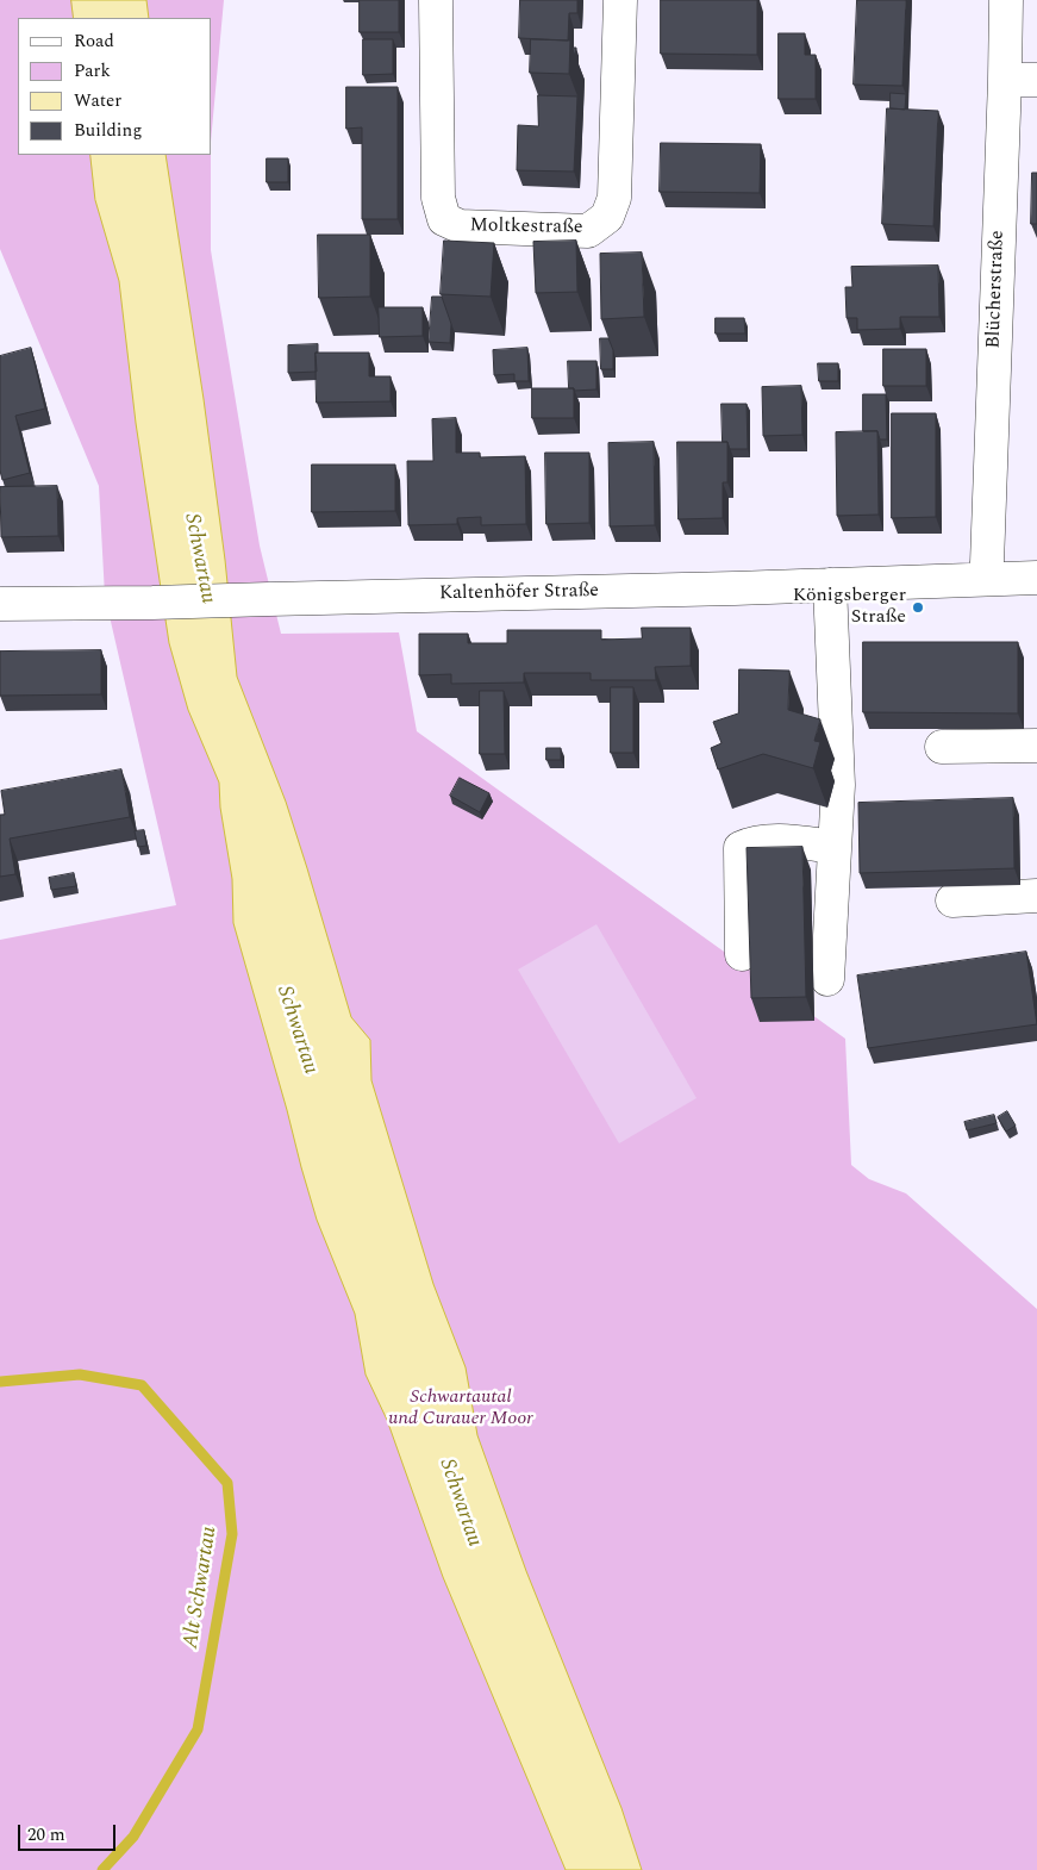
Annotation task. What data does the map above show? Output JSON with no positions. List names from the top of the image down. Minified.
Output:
{"streets":{"street":["Moltkestraße","Blücherstraße","Kaltenhöfer Straße"]},"crossings":[["Blücherstraße","Kaltenhöfer Straße"]],"water":["Schwartau","Alt Schwartau"],"parks":["Schwartautal und Curauer Moor"],"places":["Königsberger Straße"],"legend":["Road","Park","Water","Building"],"scale_bar":"20 m"}
